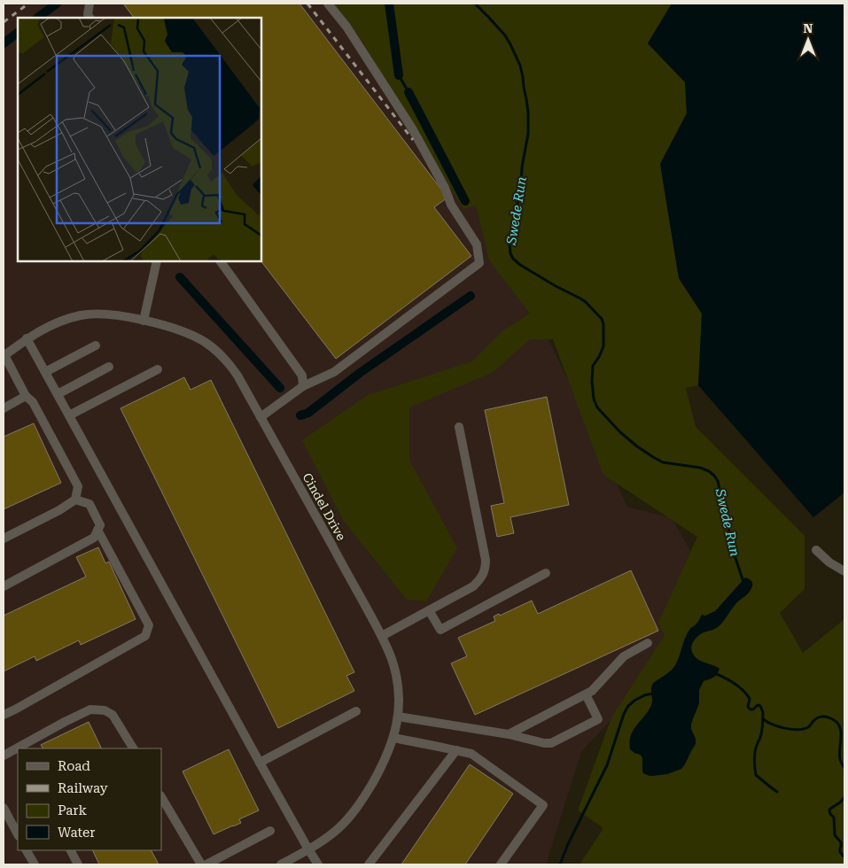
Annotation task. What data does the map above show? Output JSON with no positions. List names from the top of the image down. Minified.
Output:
{"streets":{"street":["Cindel Drive"]},"water":["Swede Run"],"legend":["Road","Railway","Park","Water"],"north":"top"}
